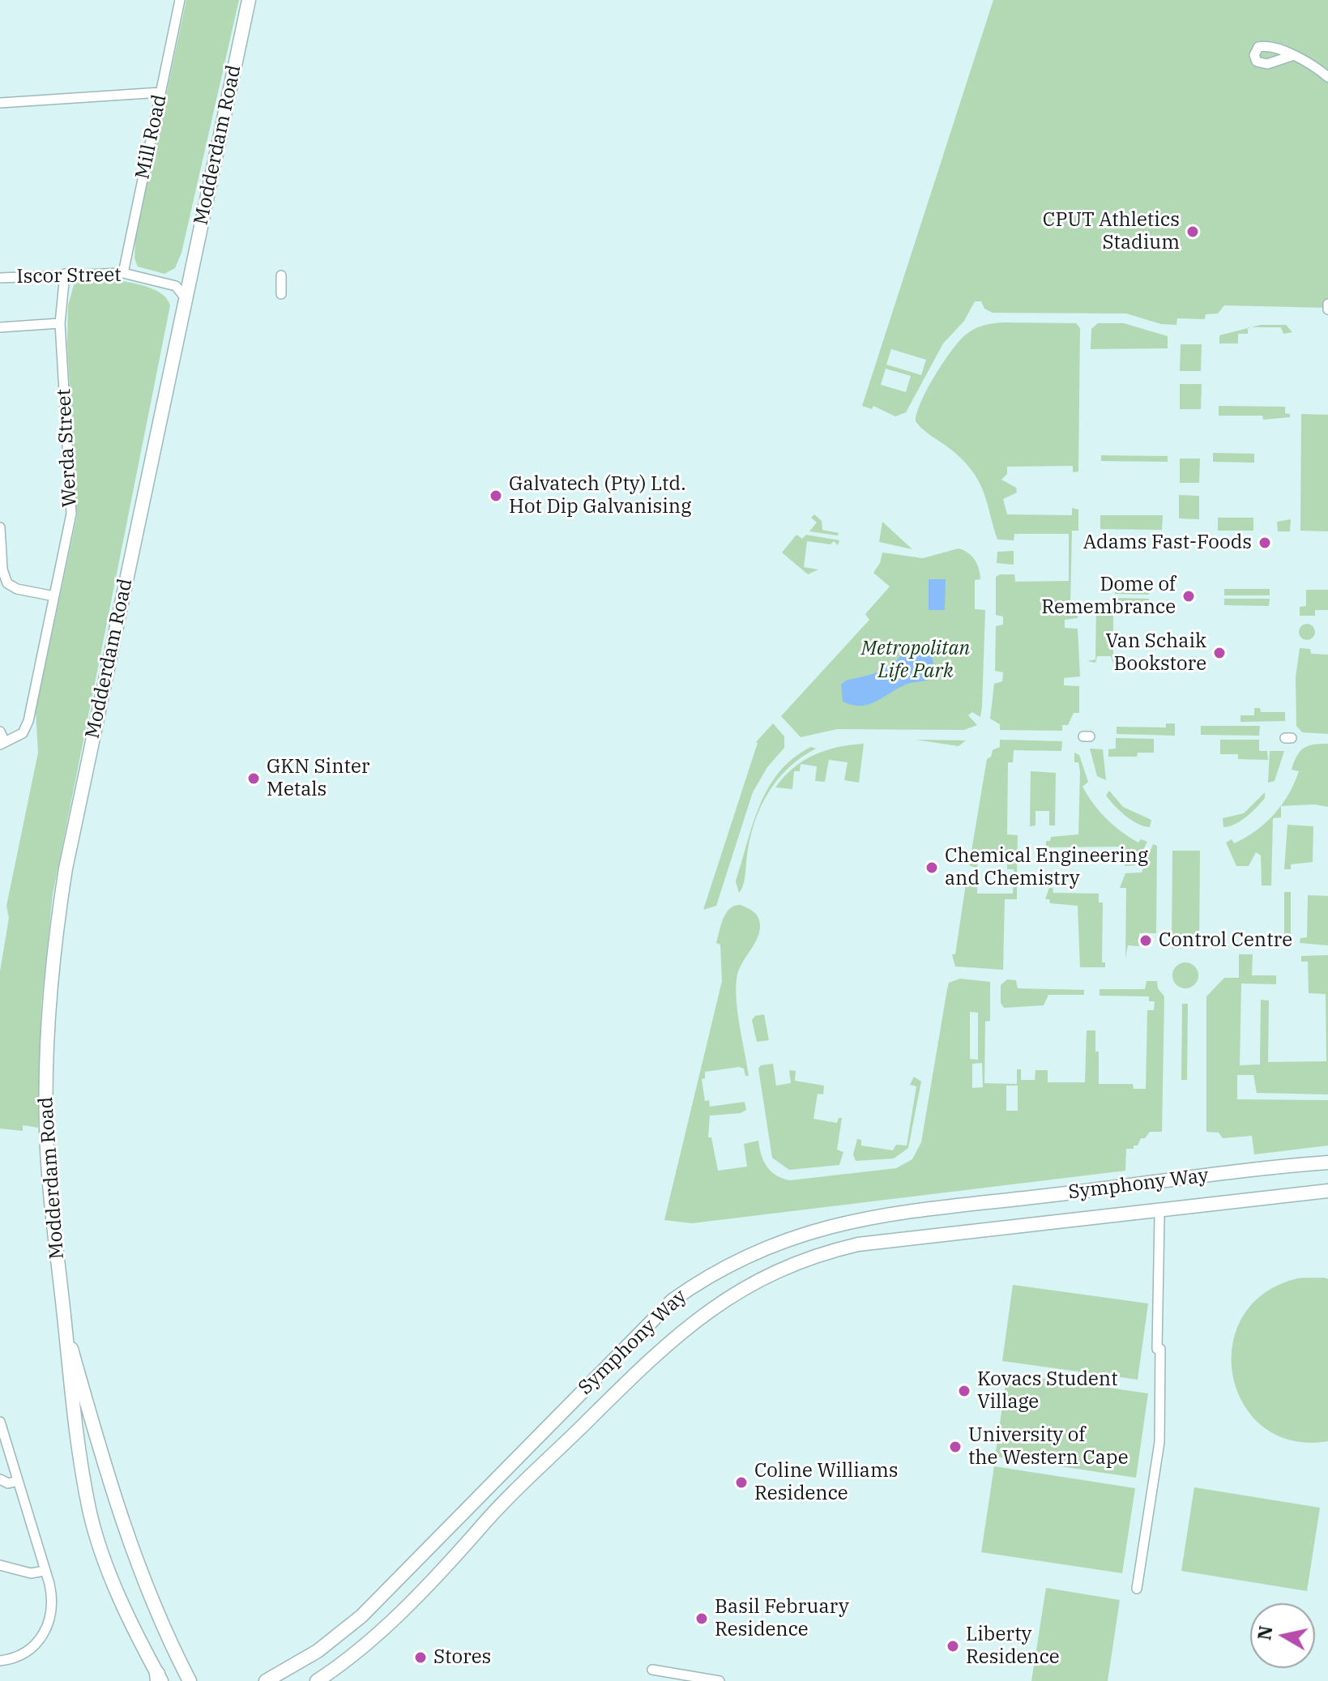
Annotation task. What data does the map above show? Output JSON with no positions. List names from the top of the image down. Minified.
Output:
{"streets":{"main road":["Modderdam Road","Symphony Way"],"street":["Mill Road","Iscor Street","Werda Street"]},"crossings":[["Mill Road","Iscor Street"],["Iscor Street","Werda Street"]],"parks":["Metropolitan Life Park"],"places":["CPUT Athletics Stadium","Galvatech (Pty) Ltd. Hot Dip Galvanising","Adams Fast-Foods","Dome of Remembrance","Van Schaik Bookstore","GKN Sinter Metals","Chemical Engineering and Chemistry","Control Centre","Kovacs Student Village","University of the Western Cape","Coline Williams Residence","Basil February Residence","Liberty Residence","Stores"],"north":"left"}
